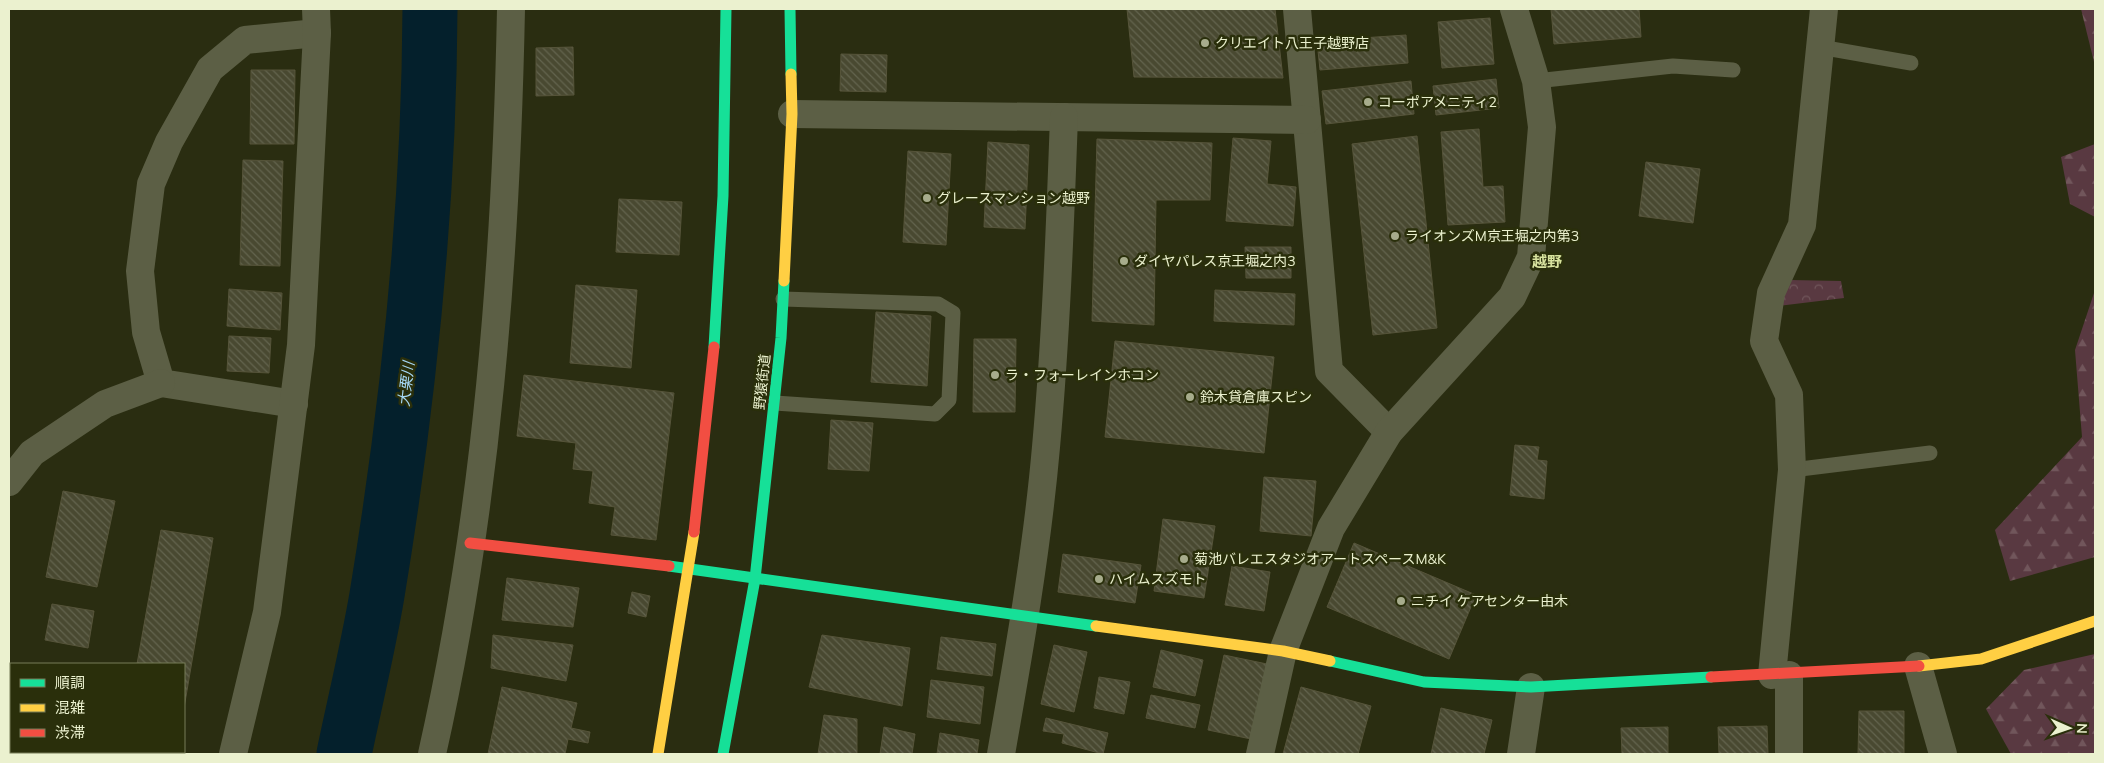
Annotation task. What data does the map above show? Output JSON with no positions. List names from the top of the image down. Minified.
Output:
{"streets":{"street":["野猿街道"]},"districts":["越野"],"water":["大栗川"],"places":["クリエイト八王子越野店","コーポアメニティ2","グレースマンション越野","ライオンズM京王堀之内第3","ダイヤパレス京王堀之内3","ラ・フォーレインホコン","鈴木貸倉庫スピン","菊池バレエスタジオアートスペースM&K","ハイムスズモト","ニチイ ケアセンター由木"],"legend":["順調","混雑","渋滞"],"north":"right"}
